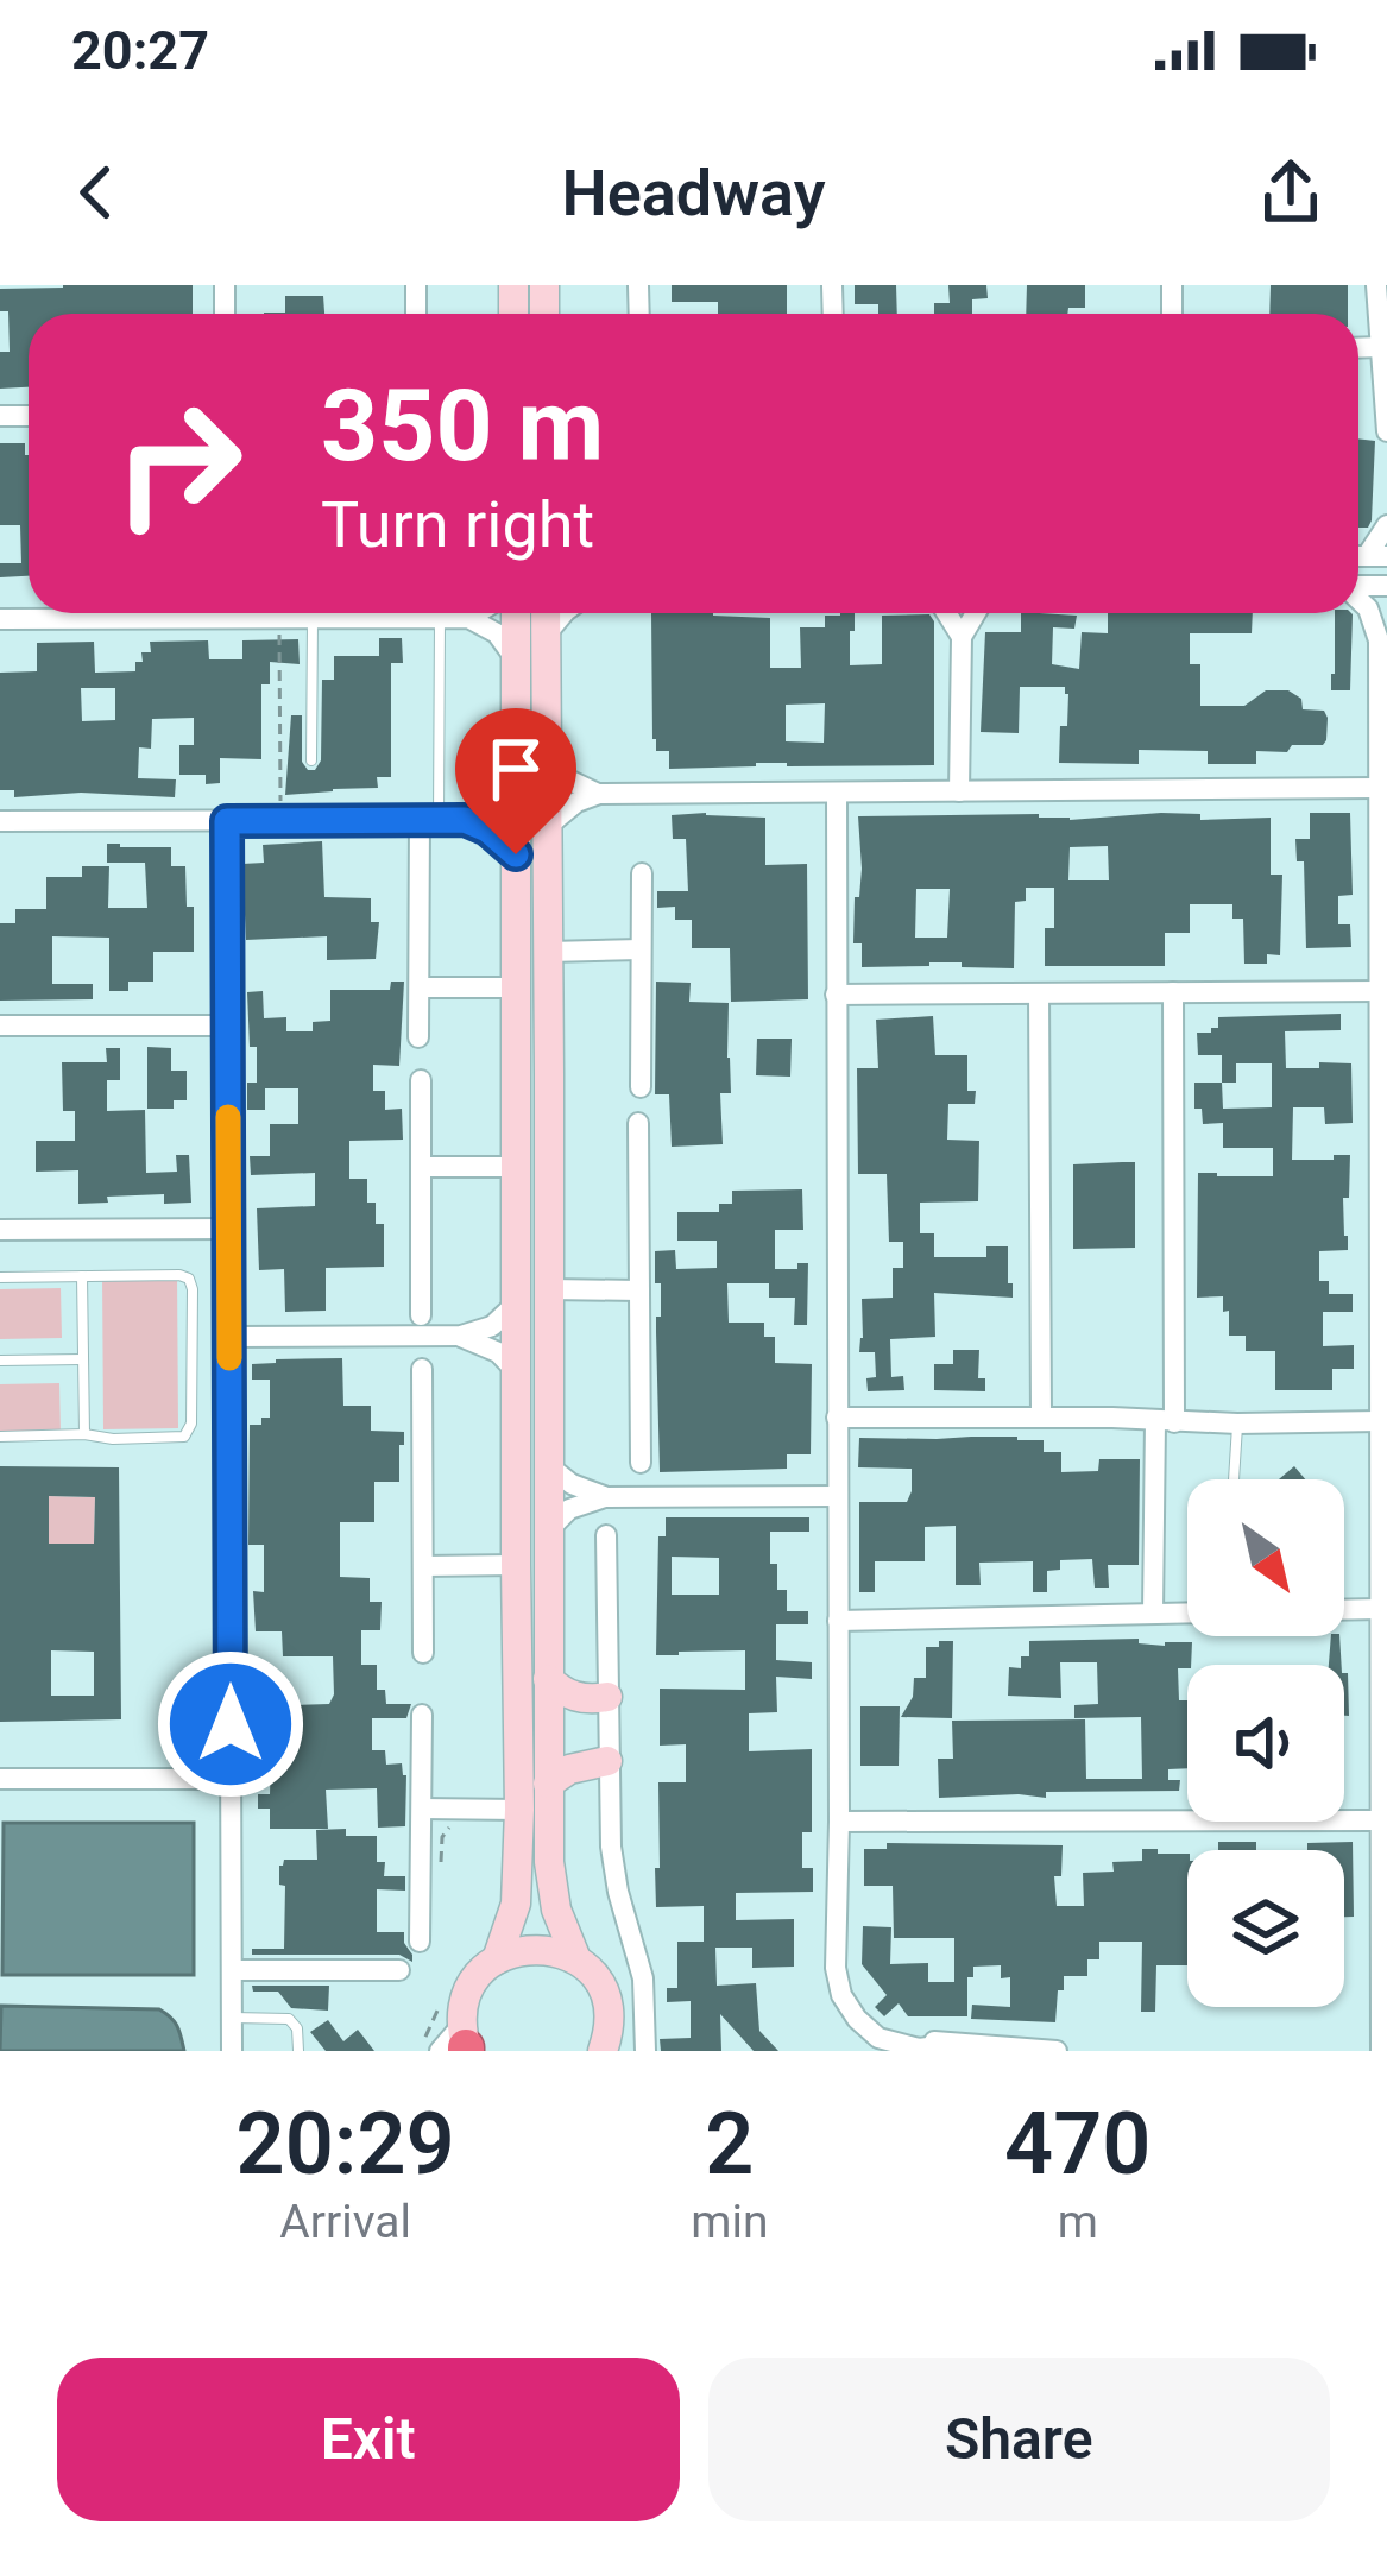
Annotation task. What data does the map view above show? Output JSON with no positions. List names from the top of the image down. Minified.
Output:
{"north":"bottom right","page":{"status":"20:27","header":"Headway","turn":["350 m","Turn right"],"eta":["20:29","Arrival","2","min","470","m"],"buttons":["Exit","Share"]}}
